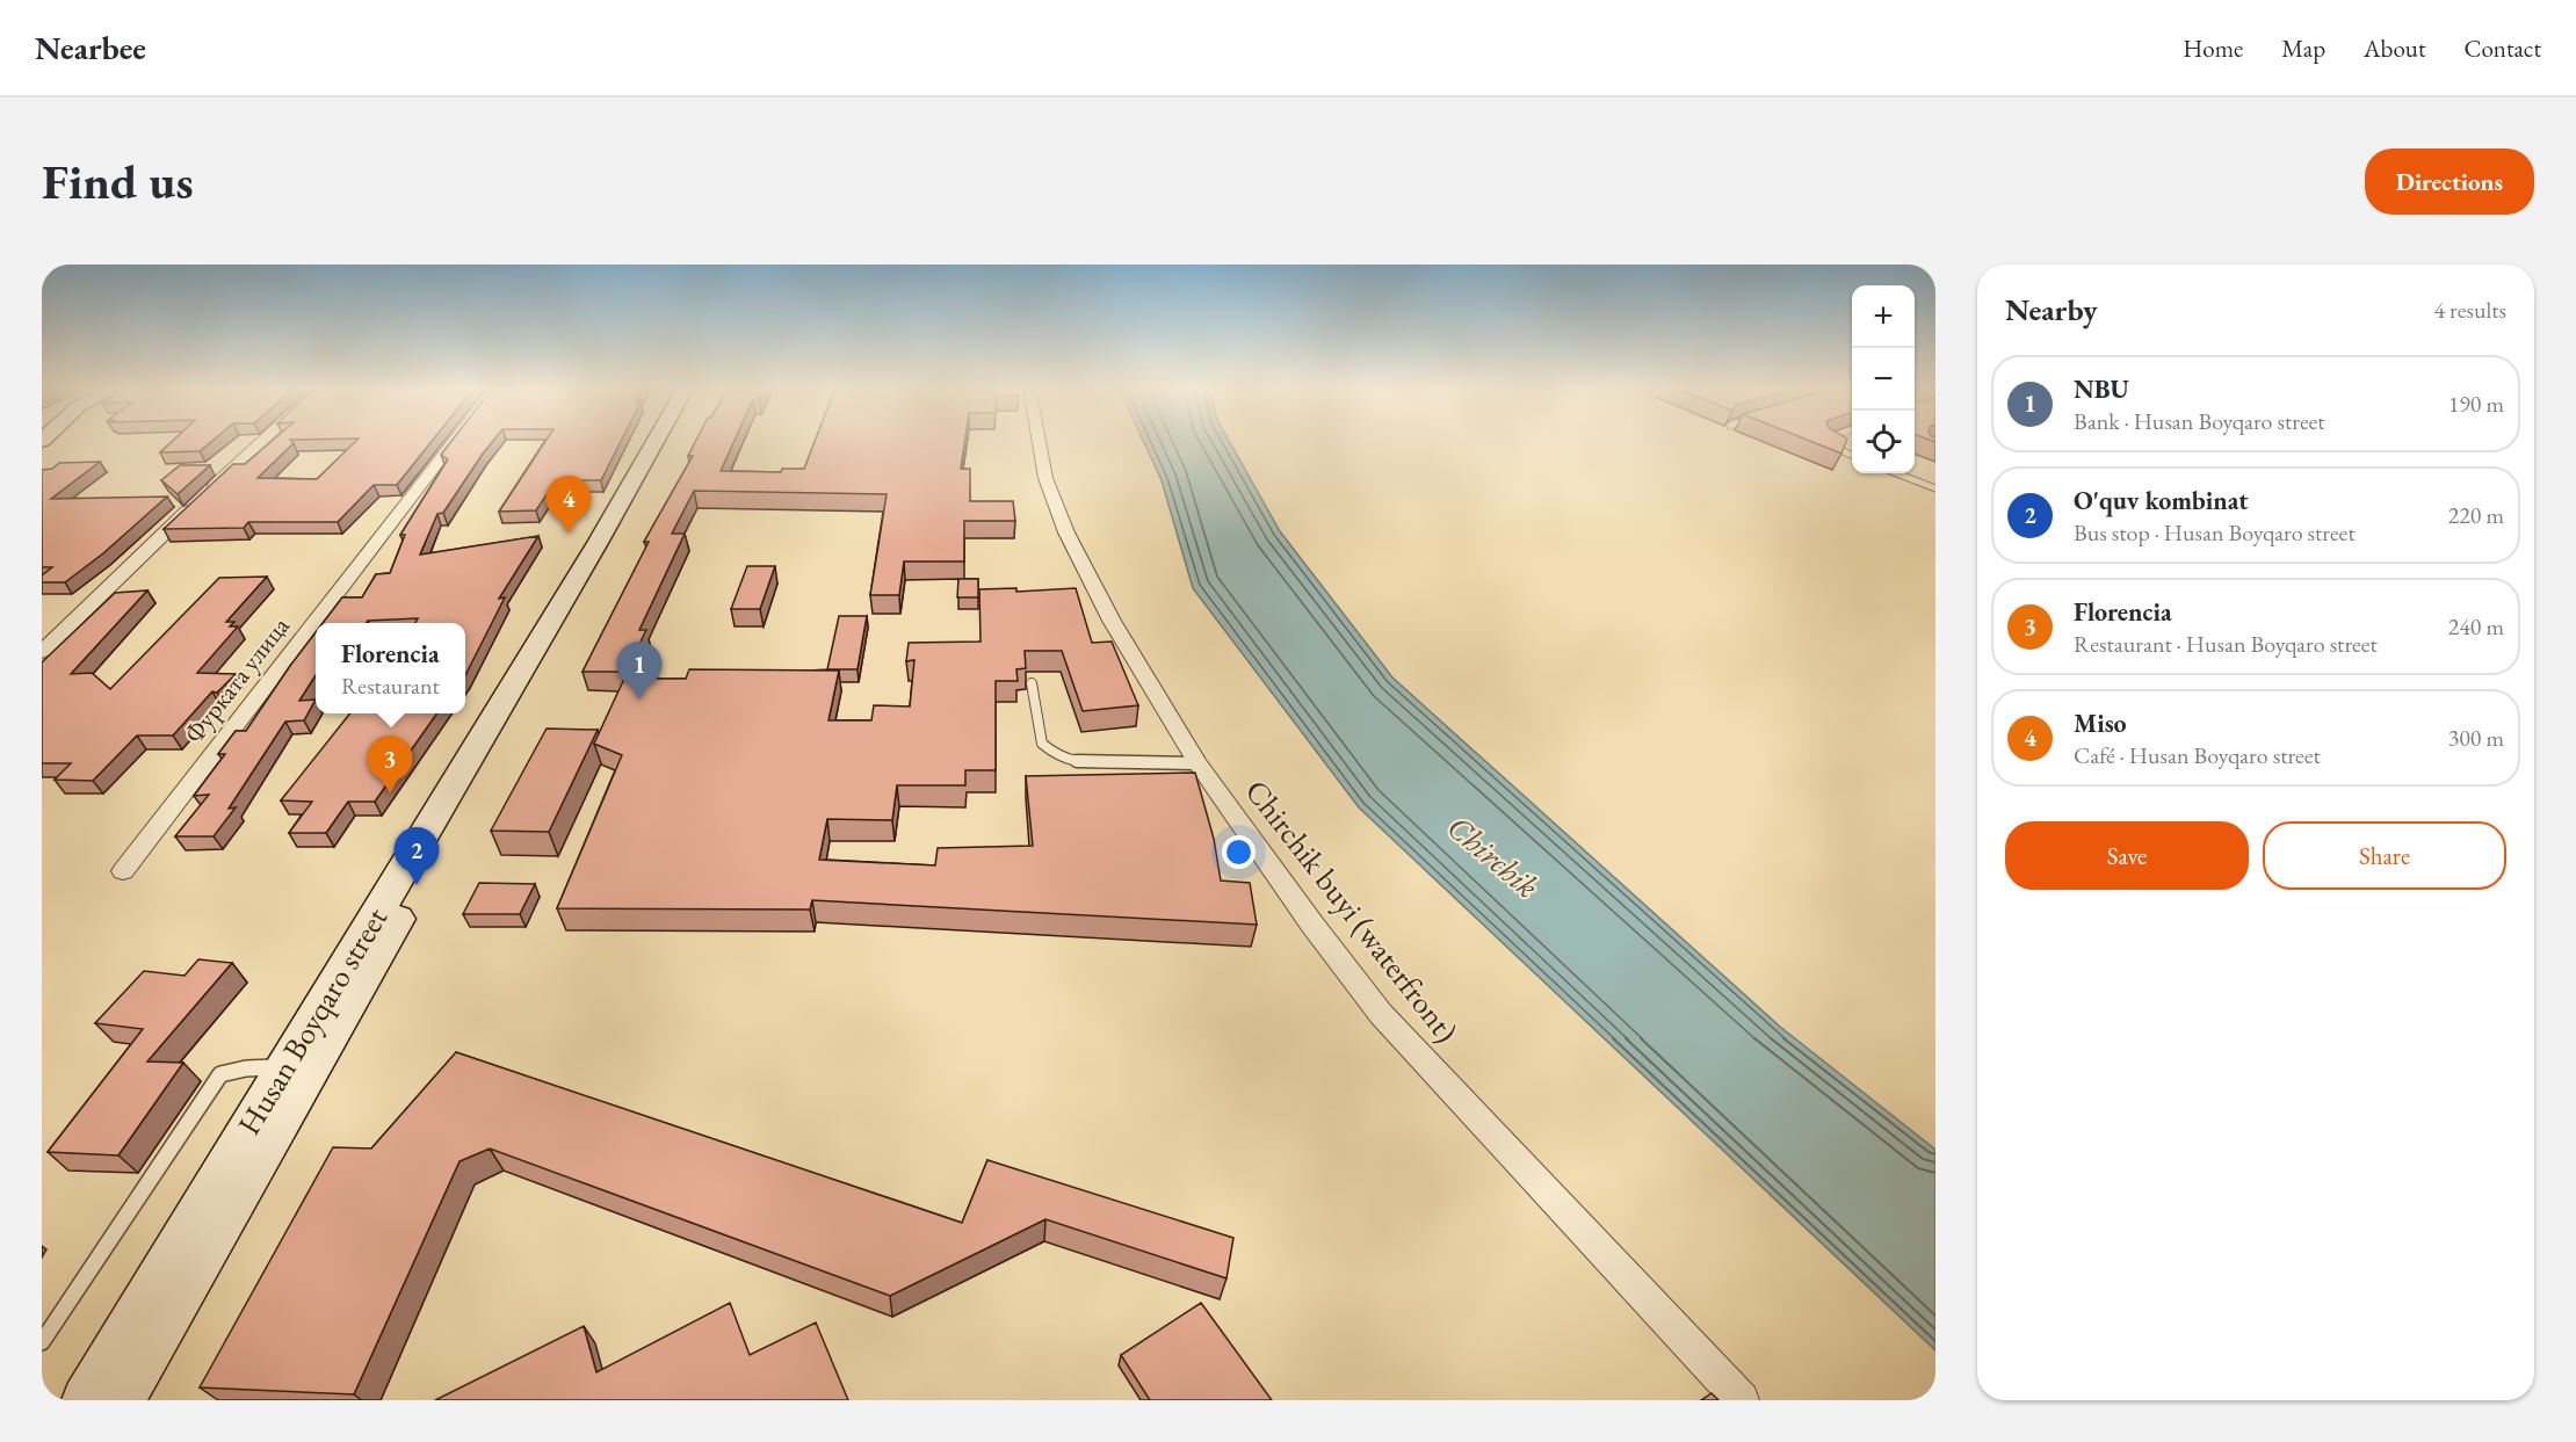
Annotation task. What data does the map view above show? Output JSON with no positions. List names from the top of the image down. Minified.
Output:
{"streets":{"main road":["Husan Boyqaro street"],"street":["Фурката улица","Chirchik buyi (waterfront)"]},"water":["Chirchik"],"page":{"header":"Nearbee","nav":["Home","Map","About","Contact"],"buttons":["Directions",["Save","Share"]],"title":"Find us","heading":["Nearby","4 results"],"map_buttons":["+","−"],"list":[{"mark":"1","name":"NBU","note":"Bank · Husan Boyqaro street","value":"190 m"},{"mark":"2","name":"O'quv kombinat","note":"Bus stop · Husan Boyqaro street","value":"220 m"},{"mark":"3","name":"Florencia","note":"Restaurant · Husan Boyqaro street","value":"240 m"},{"mark":"4","name":"Miso","note":"Café · Husan Boyqaro street","value":"300 m"}],"pins":["4","1","3","2"],"popup":["Florencia","Restaurant"]}}
